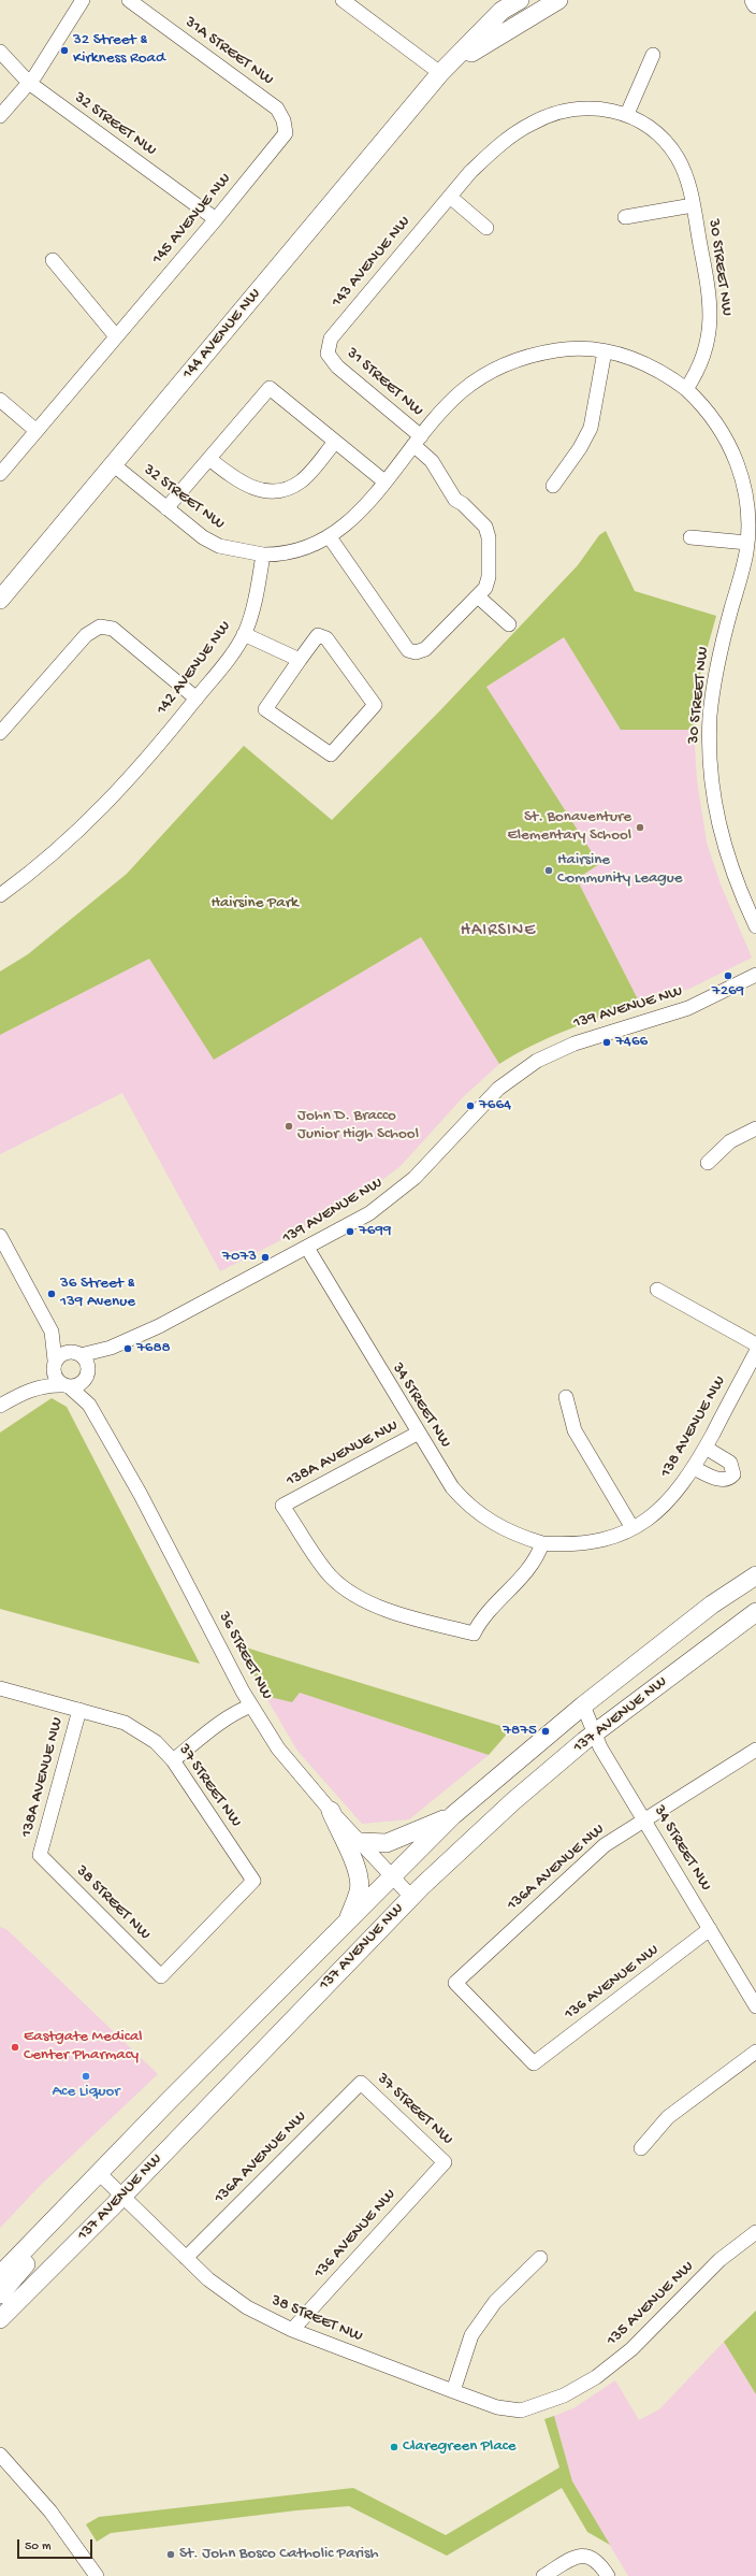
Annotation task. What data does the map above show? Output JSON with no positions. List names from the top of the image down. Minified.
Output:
{"streets":{"main road":["144 AVENUE NW","137 AVENUE NW"],"street":["31A STREET NW","32 STREET NW","145 AVENUE NW","143 AVENUE NW","30 STREET NW","31 STREET NW","142 AVENUE NW","139 AVENUE NW","34 STREET NW","138 AVENUE NW","138A AVENUE NW","36 STREET NW","37 STREET NW","136A AVENUE NW","38 STREET NW","136 AVENUE NW","135 AVENUE NW"]},"crossings":[["31A STREET NW","145 AVENUE NW"],["32 STREET NW","145 AVENUE NW"],["32 STREET NW","144 AVENUE NW"],["32 STREET NW","142 AVENUE NW"],["143 AVENUE NW","30 STREET NW"],["143 AVENUE NW","31 STREET NW"],["139 AVENUE NW","34 STREET NW"],["139 AVENUE NW","36 STREET NW"],["34 STREET NW","138 AVENUE NW"],["34 STREET NW","138A AVENUE NW"],["34 STREET NW","137 AVENUE NW"],["34 STREET NW","136A AVENUE NW"],["34 STREET NW","136 AVENUE NW"],["138 AVENUE NW","138A AVENUE NW"],["138A AVENUE NW","37 STREET NW"],["138A AVENUE NW","38 STREET NW"],["36 STREET NW","137 AVENUE NW"],["137 AVENUE NW","38 STREET NW"],["37 STREET NW","136A AVENUE NW"],["37 STREET NW","38 STREET NW"],["37 STREET NW","136 AVENUE NW"],["136A AVENUE NW","38 STREET NW"],["136A AVENUE NW","136 AVENUE NW"],["38 STREET NW","136 AVENUE NW"],["38 STREET NW","135 AVENUE NW"]],"districts":["HAIRSINE"],"parks":["Hairsine Park"],"places":["32 Street & Kirkness Road","St. Bonaventure Elementary School","Hairsine Community League","7269","7466","7664","John D. Bracco Junior High School","7699","7073","36 Street & 139 Avenue","7688","7875","Eastgate Medical Center Pharmacy","Ace Liquor","Claregreen Place","St. John Bosco Catholic Parish"],"scale_bar":"50 m"}
